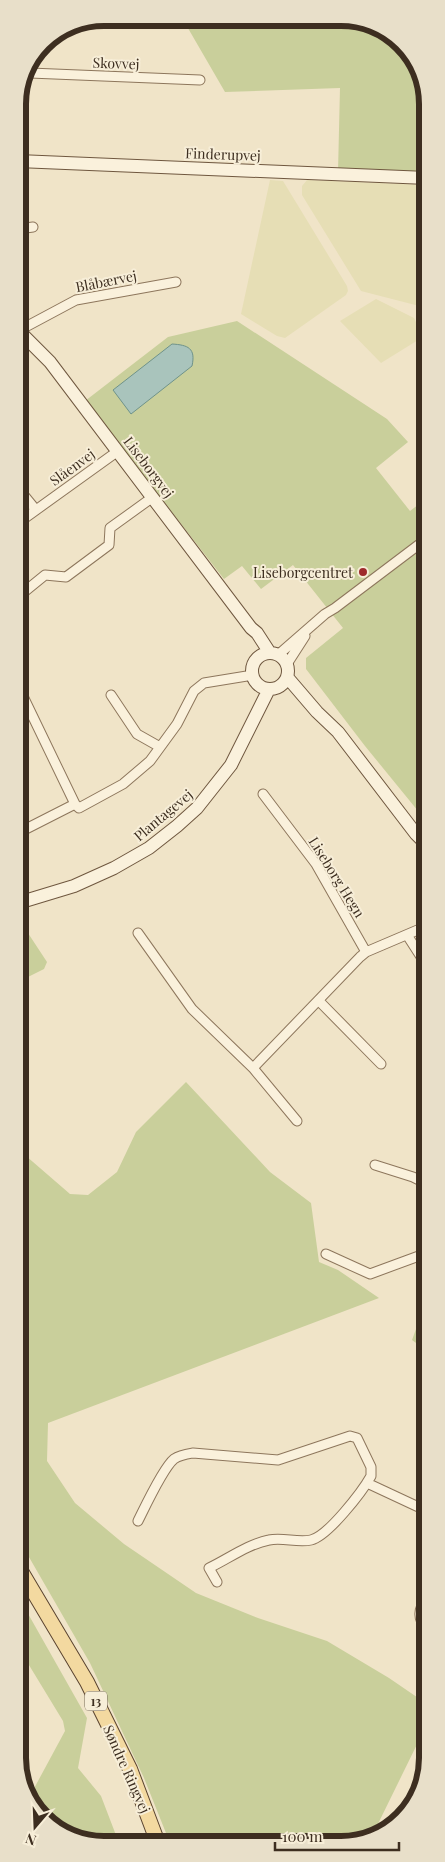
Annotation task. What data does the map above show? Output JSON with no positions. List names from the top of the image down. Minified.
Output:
{"streets":{"main road":["13","Søndre Ringvej"],"street":["Skovvej","Finderupvej","Blåbærvej","Slåenvej","Liseborgvej","Plantagevej","Liseborg Hegn"]},"crossings":[["Slåenvej","Liseborgvej"],["Liseborgvej","Plantagevej"]],"places":["Liseborgcentret"],"scale_bar":"100 m","north":"bottom"}
